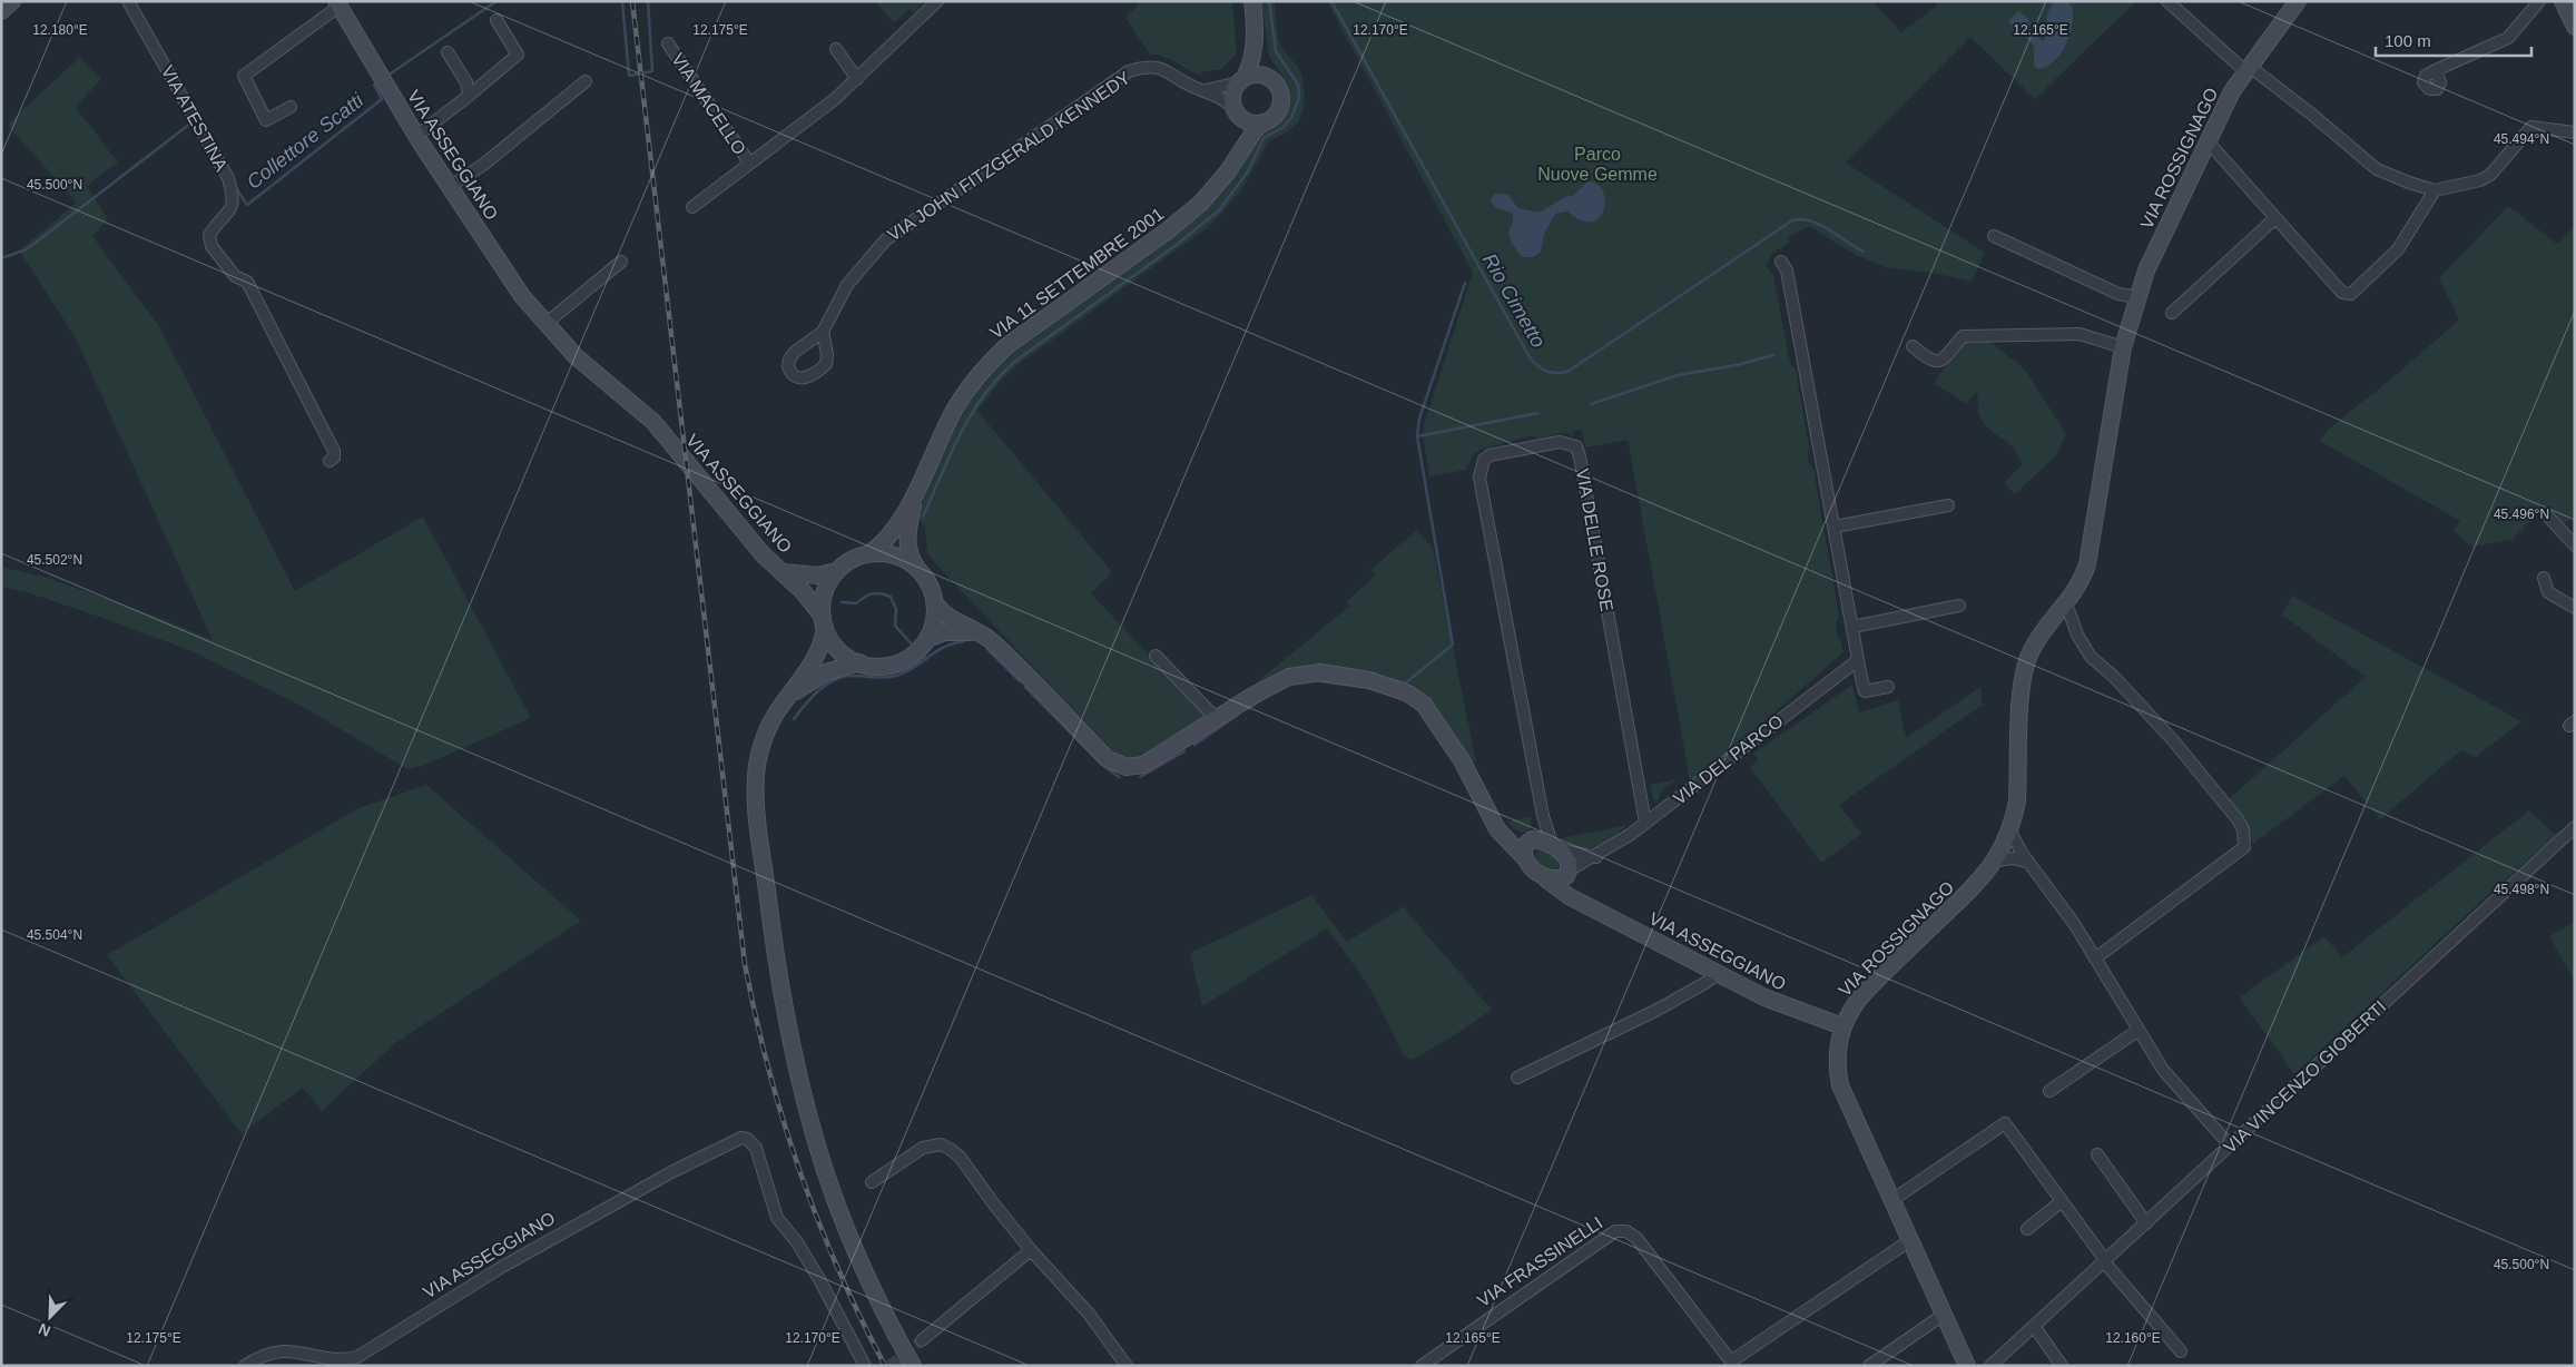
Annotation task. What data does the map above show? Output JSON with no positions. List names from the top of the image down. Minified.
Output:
{"streets":{"street":["VIA MACELLO","VIA ATESTINA","VIA ASSEGGIANO","VIA JOHN FITZGERALD KENNEDY","VIA ROSSIGNAGO","VIA 11 SETTEMBRE 2001","VIA DELLE ROSE","VIA DEL PARCO","VIA VINCENZO GIOBERTI","VIA FRASSINELLI"]},"crossings":[["VIA ASSEGGIANO","VIA ROSSIGNAGO"],["VIA ASSEGGIANO","VIA 11 SETTEMBRE 2001"],["VIA ASSEGGIANO","VIA DELLE ROSE"],["VIA ASSEGGIANO","VIA DEL PARCO"],["VIA JOHN FITZGERALD KENNEDY","VIA 11 SETTEMBRE 2001"],["VIA ROSSIGNAGO","VIA FRASSINELLI"],["VIA DELLE ROSE","VIA DEL PARCO"]],"water":["Collettore Scatti","Rio Cimetto"],"parks":["Parco Nuove Gemme"],"scale_bar":"100 m","north":"bottom left","coordinates":["12.180°E","12.175°E","12.170°E","12.165°E","45.494°N","45.500°N","45.496°N","45.502°N","45.498°N","45.504°N","12.160°E"]}
